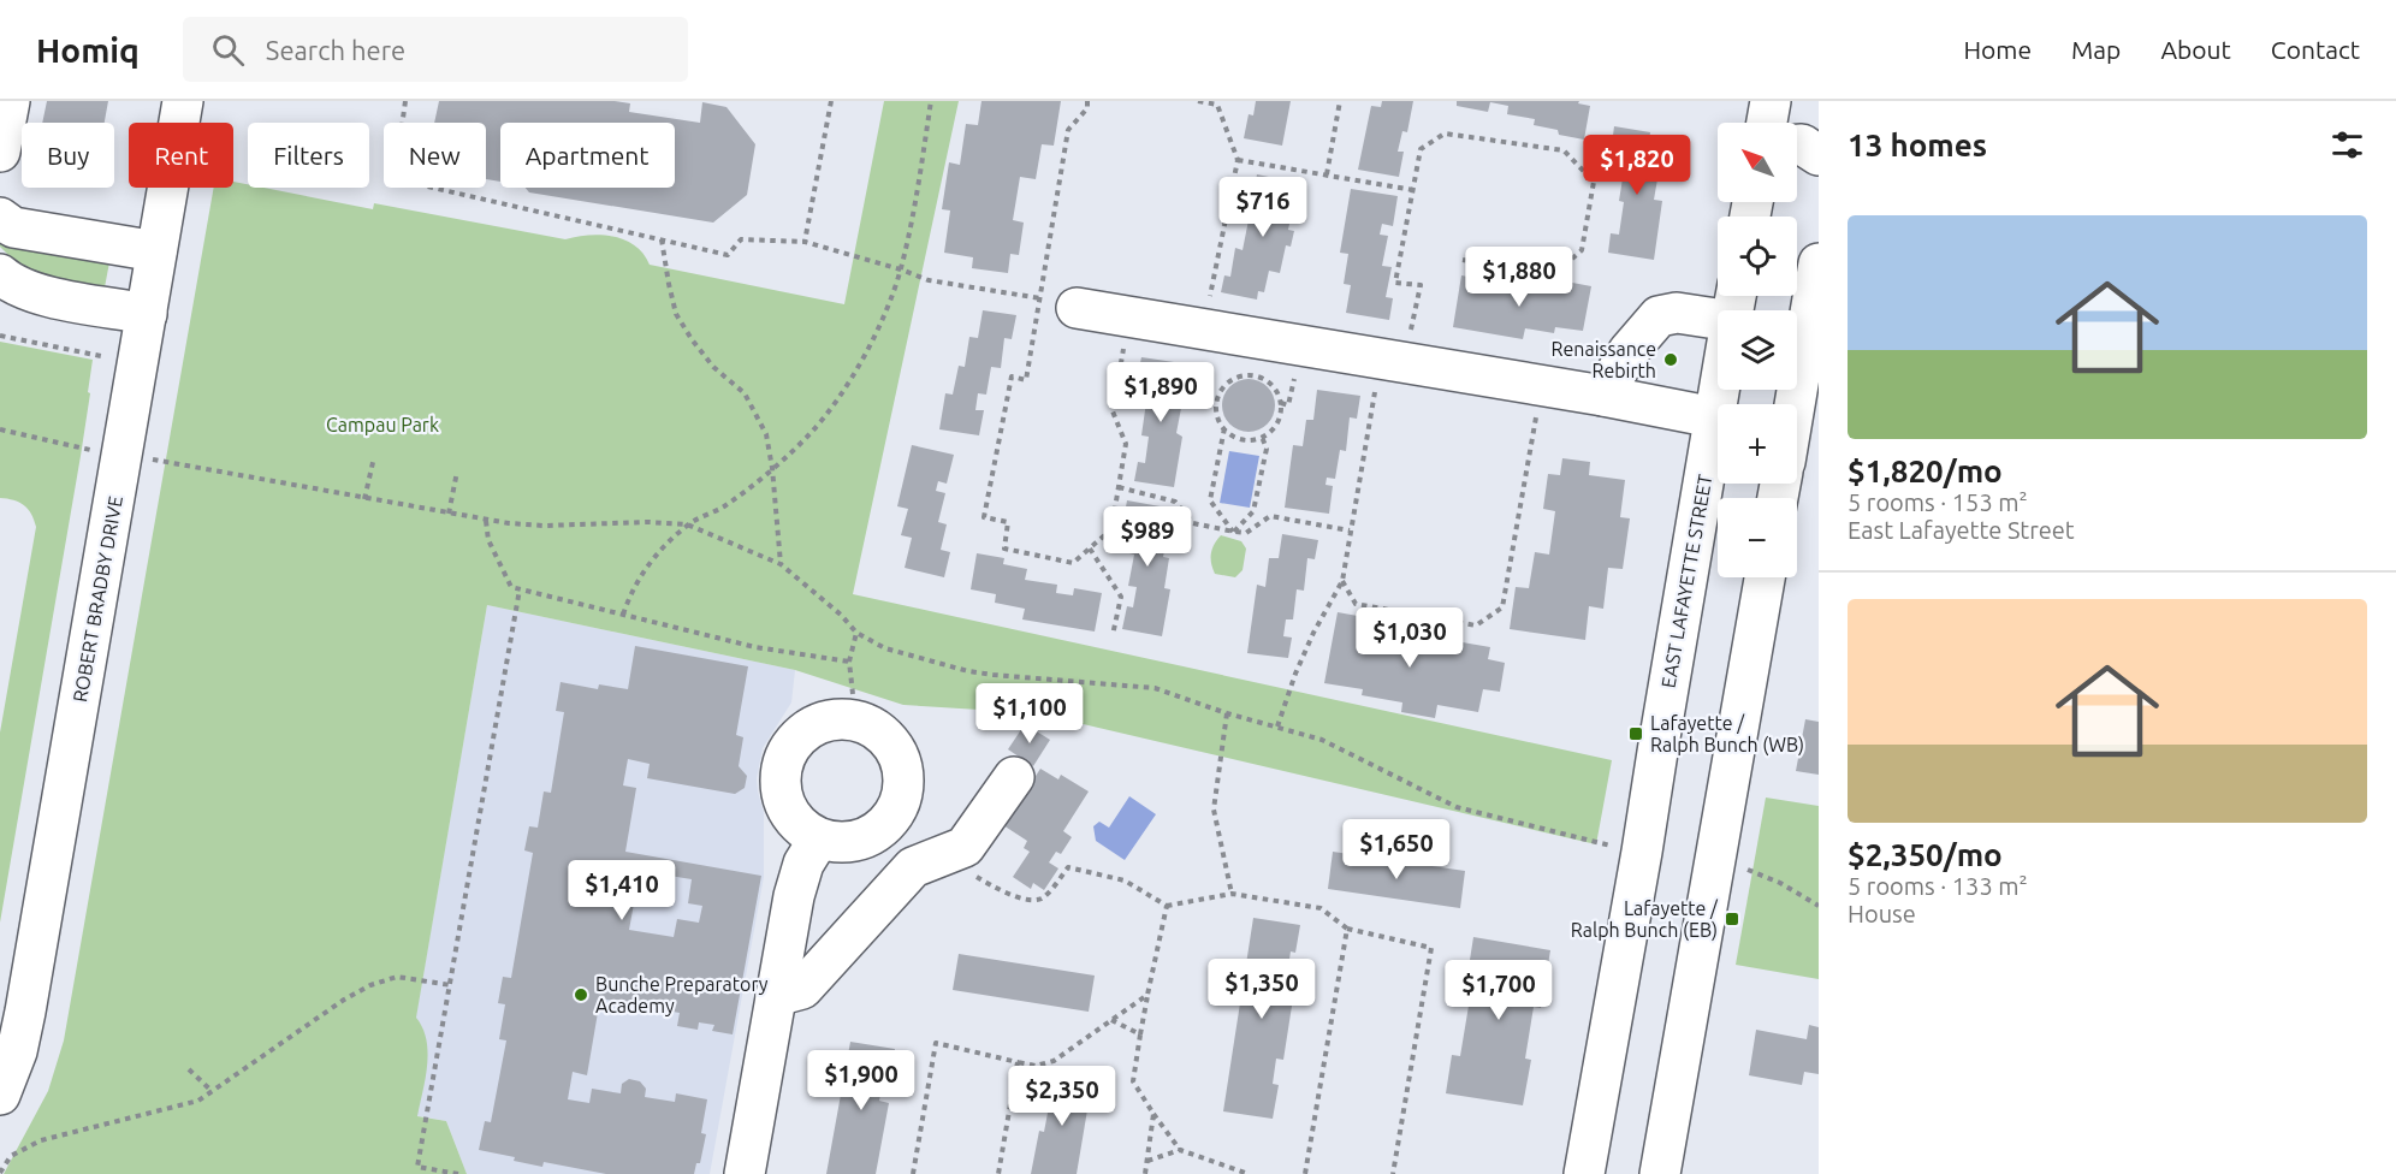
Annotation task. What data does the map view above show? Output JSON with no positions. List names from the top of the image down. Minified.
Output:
{"streets":{"street":["EAST LAFAYETTE STREET","ROBERT BRADBY DRIVE"]},"parks":["Campau Park"],"places":{"other":["Renaissance Rebirth","Bunche Preparatory Academy"],"transit":["Lafayette / Ralph Bunch (WB)","Lafayette / Ralph Bunch (EB)"]},"north":"top left","page":{"header":"Homiq","search":"Search here","nav":["Home","Map","About","Contact"],"heading":"13 homes","map_buttons":["+","−"],"chip":["Buy","Rent","Filters","New","Apartment"],"price":["$1,820","$716","$1,880","$1,890","$989","$1,030","$1,100","$1,650","$1,410","$1,350","$1,700","$1,900","$2,350"],"list":[{"name":"$1,820/mo","note":"5 rooms · 153 m² · East Lafayette Street"},{"name":"$2,350/mo","note":"5 rooms · 133 m² · House"}]}}
